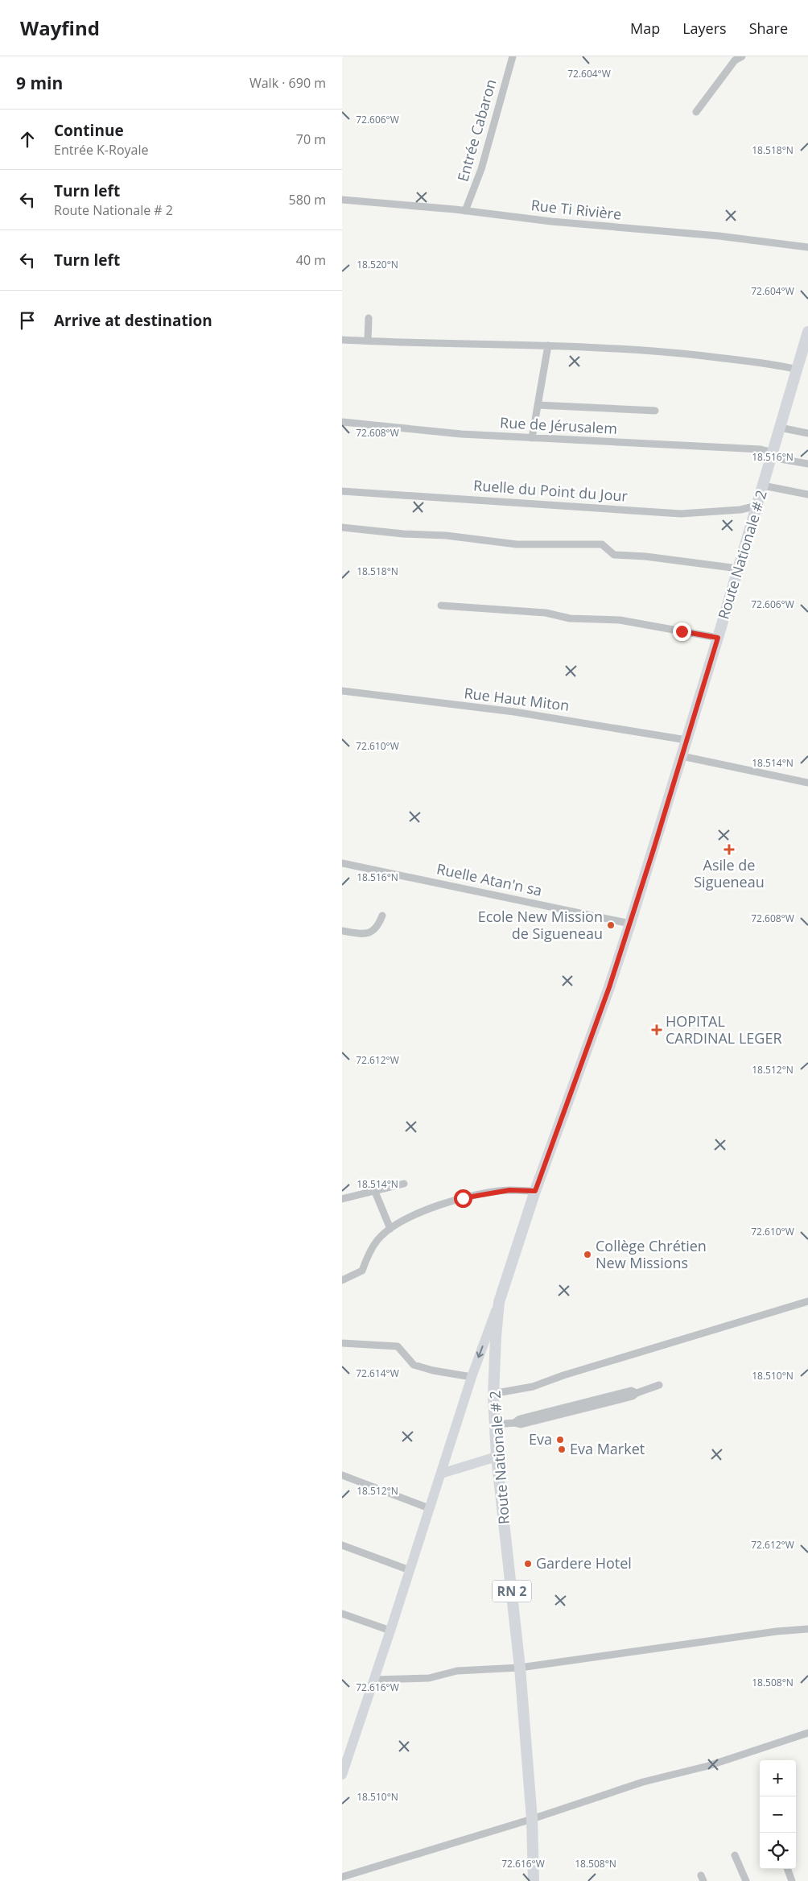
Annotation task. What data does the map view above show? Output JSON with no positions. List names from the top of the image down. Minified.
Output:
{"streets":{"main road":["Route Nationale # 2","RN 2"],"street":["Entrée Cabaron","Rue Ti Rivière","Rue de Jérusalem","Ruelle du Point du Jour","Rue Haut Miton","Ruelle Atan'n sa"]},"crossings":[["Entrée Cabaron","Rue Ti Rivière"],["Rue de Jérusalem","Route Nationale # 2"],["Ruelle du Point du Jour","Route Nationale # 2"],["Route Nationale # 2","Rue Haut Miton"],["Route Nationale # 2","Ruelle Atan'n sa"]],"places":{"health":["Asile de Sigueneau","HOPITAL CARDINAL LEGER"],"other":["Ecole New Mission de Sigueneau","Collège Chrétien New Missions","Eva","Eva Market","Gardere Hotel"]},"page":{"header":"Wayfind","nav":["Map","Layers","Share"],"heading":["9 min","Walk · 690 m"],"list":[["Continue","Entrée K-Royale","70 m"],["Turn left","Route Nationale # 2","580 m"],["Turn left","40 m"],"Arrive at destination"],"map_buttons":["+","−"]},"coordinates":["72.604°W","72.606°W","18.518°N","18.520°N","72.608°W","18.516°N","72.610°W","18.514°N","72.612°W","18.512°N","72.614°W","18.510°N","18.508°N","72.616°W"]}
